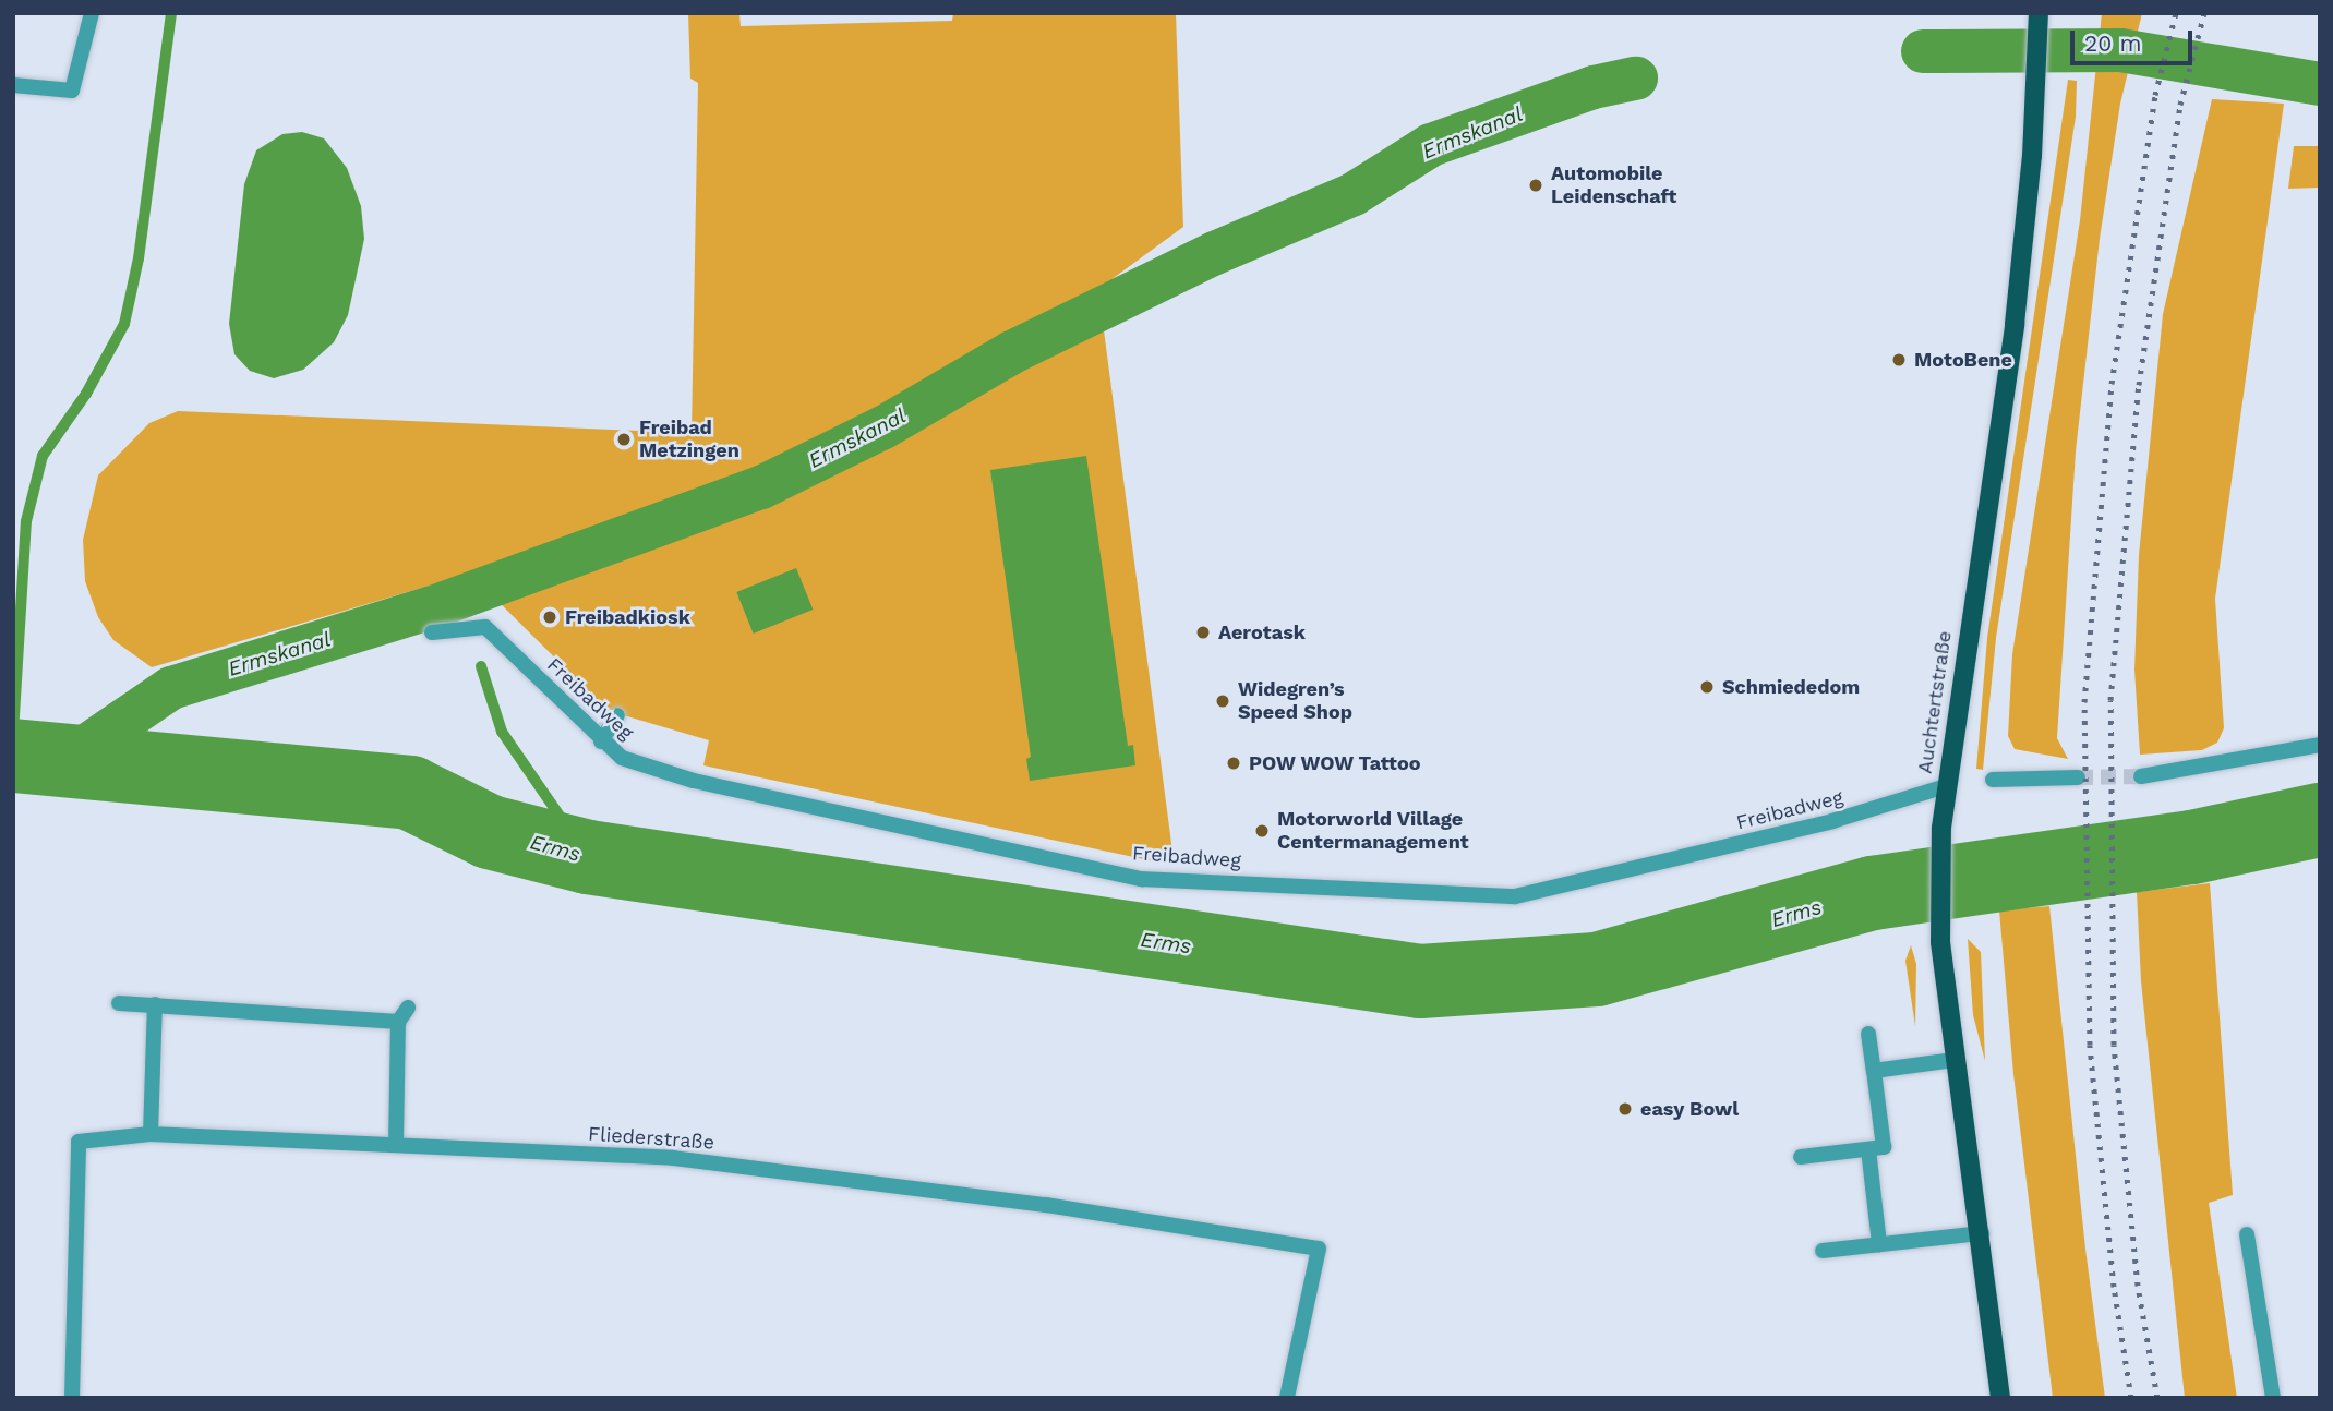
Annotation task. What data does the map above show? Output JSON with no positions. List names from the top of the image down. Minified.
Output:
{"streets":{"main road":["Auchtertstraße"],"street":["Freibadweg","Fliederstraße"]},"crossings":[["Freibadweg","Auchtertstraße"]],"water":["Ermskanal","Erms"],"places":["Automobile Leidenschaft","MotoBene","Freibad Metzingen","Freibadkiosk","Aerotask","Schmiededom","Widegren’s Speed Shop","POW WOW Tattoo","Motorworld Village Centermanagement","easy Bowl"],"scale_bar":"20 m"}
